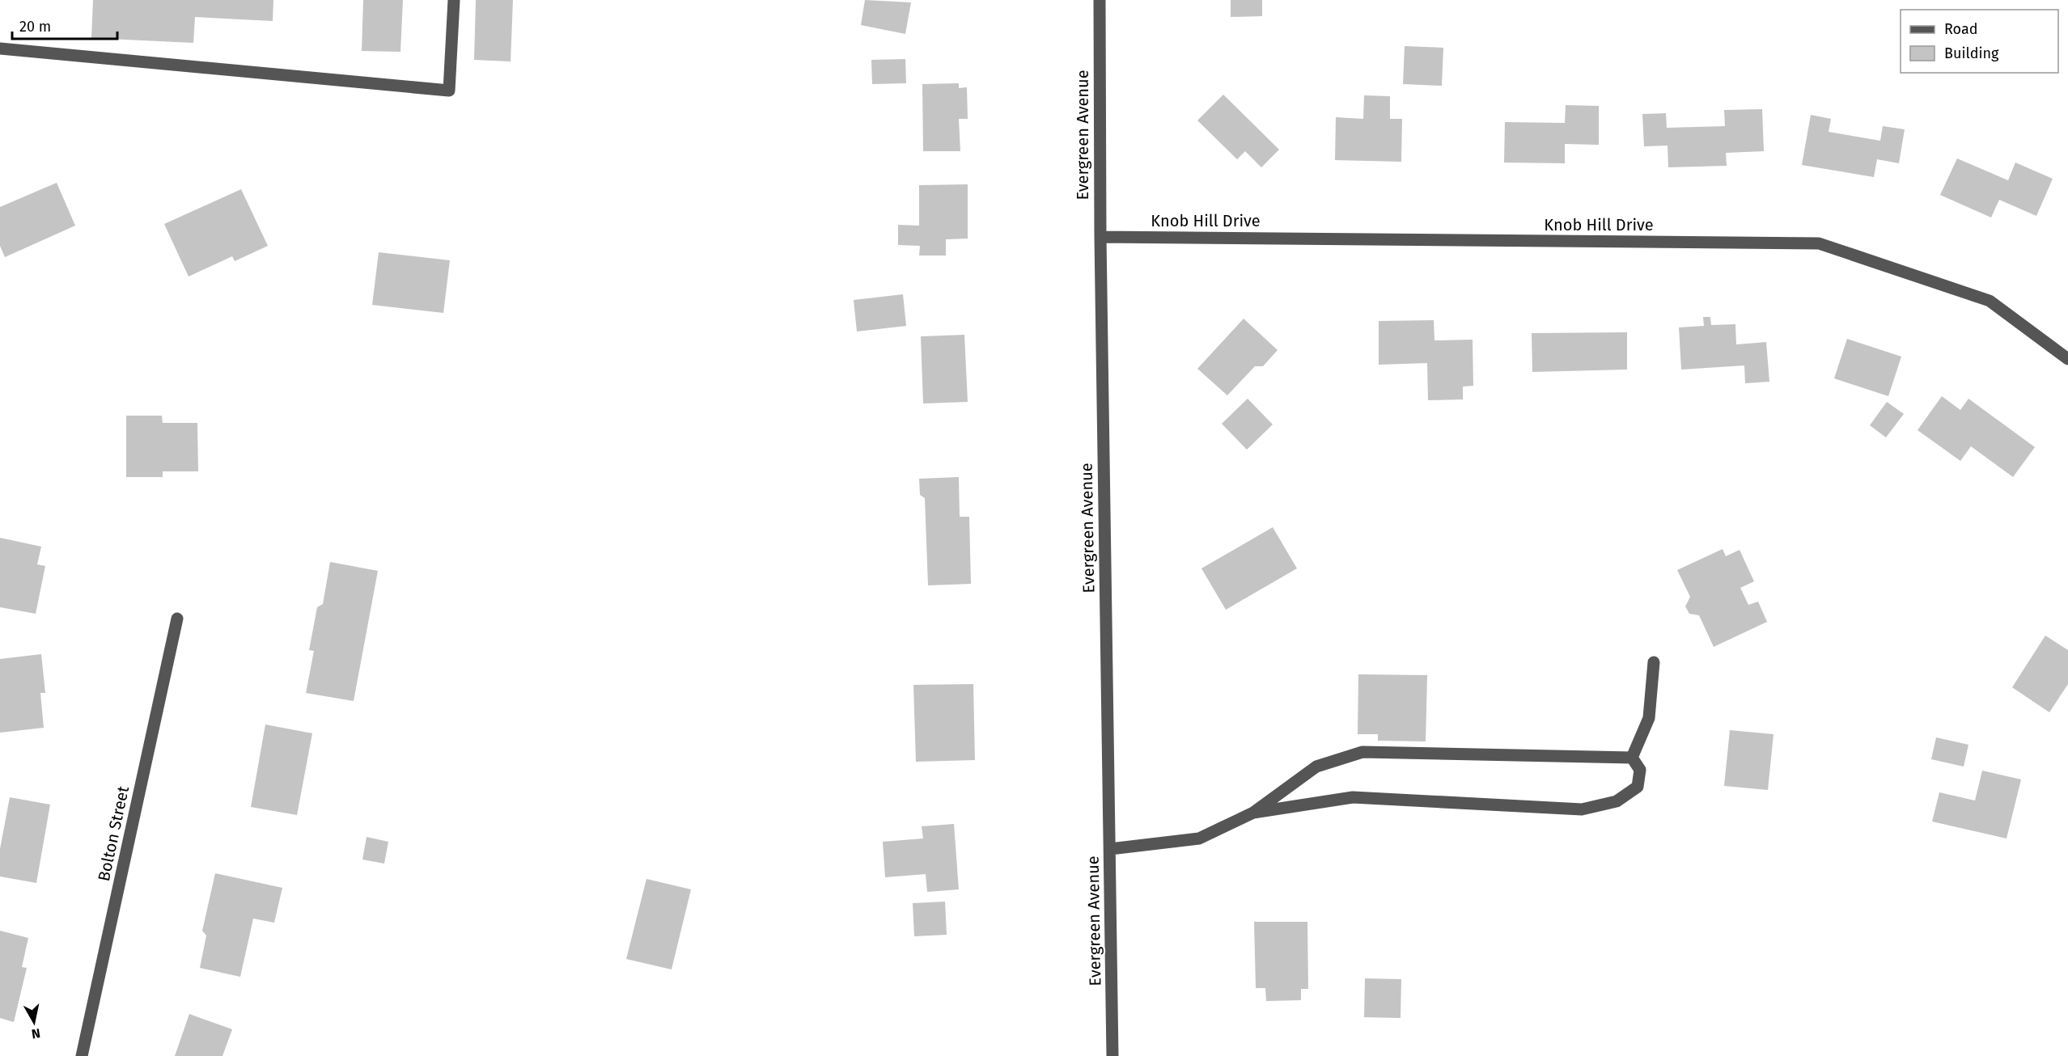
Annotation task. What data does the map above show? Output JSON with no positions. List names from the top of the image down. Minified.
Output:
{"streets":{"street":["Evergreen Avenue","Knob Hill Drive","Bolton Street"]},"crossings":[["Evergreen Avenue","Knob Hill Drive"]],"legend":["Road","Building"],"scale_bar":"20 m","north":"bottom"}
